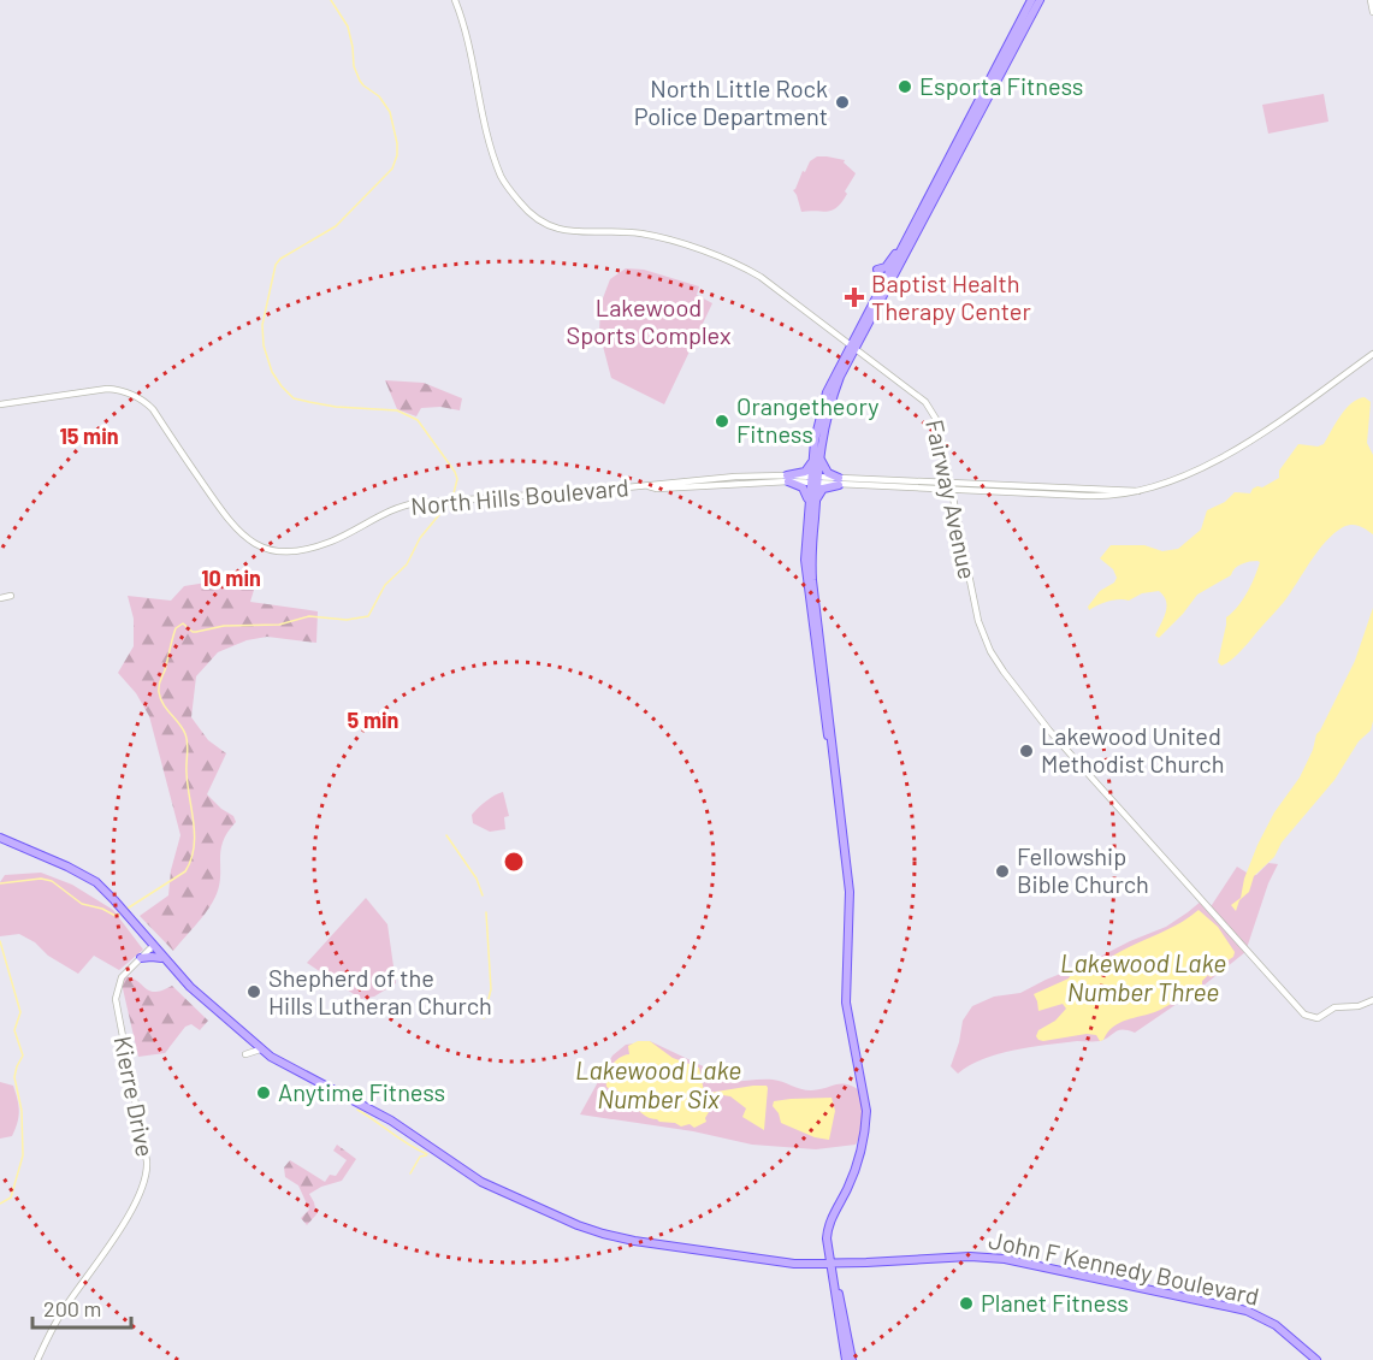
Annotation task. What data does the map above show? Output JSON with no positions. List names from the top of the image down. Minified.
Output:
{"streets":{"main road":["John F Kennedy Boulevard"],"street":["North Hills Boulevard","Fairway Avenue","Kierre Drive"]},"crossings":[["North Hills Boulevard","Fairway Avenue"],["Kierre Drive","John F Kennedy Boulevard"]],"water":["Lakewood Lake Number Three","Lakewood Lake Number Six"],"parks":["Lakewood Sports Complex"],"places":{"other":["Esporta Fitness","North Little Rock Police Department","Orangetheory Fitness","Lakewood United Methodist Church","Fellowship Bible Church","Shepherd of the Hills Lutheran Church","Anytime Fitness","Planet Fitness"],"health":["Baptist Health Therapy Center"]},"scale_bar":"200 m","rings":["15 min","10 min","5 min"]}
